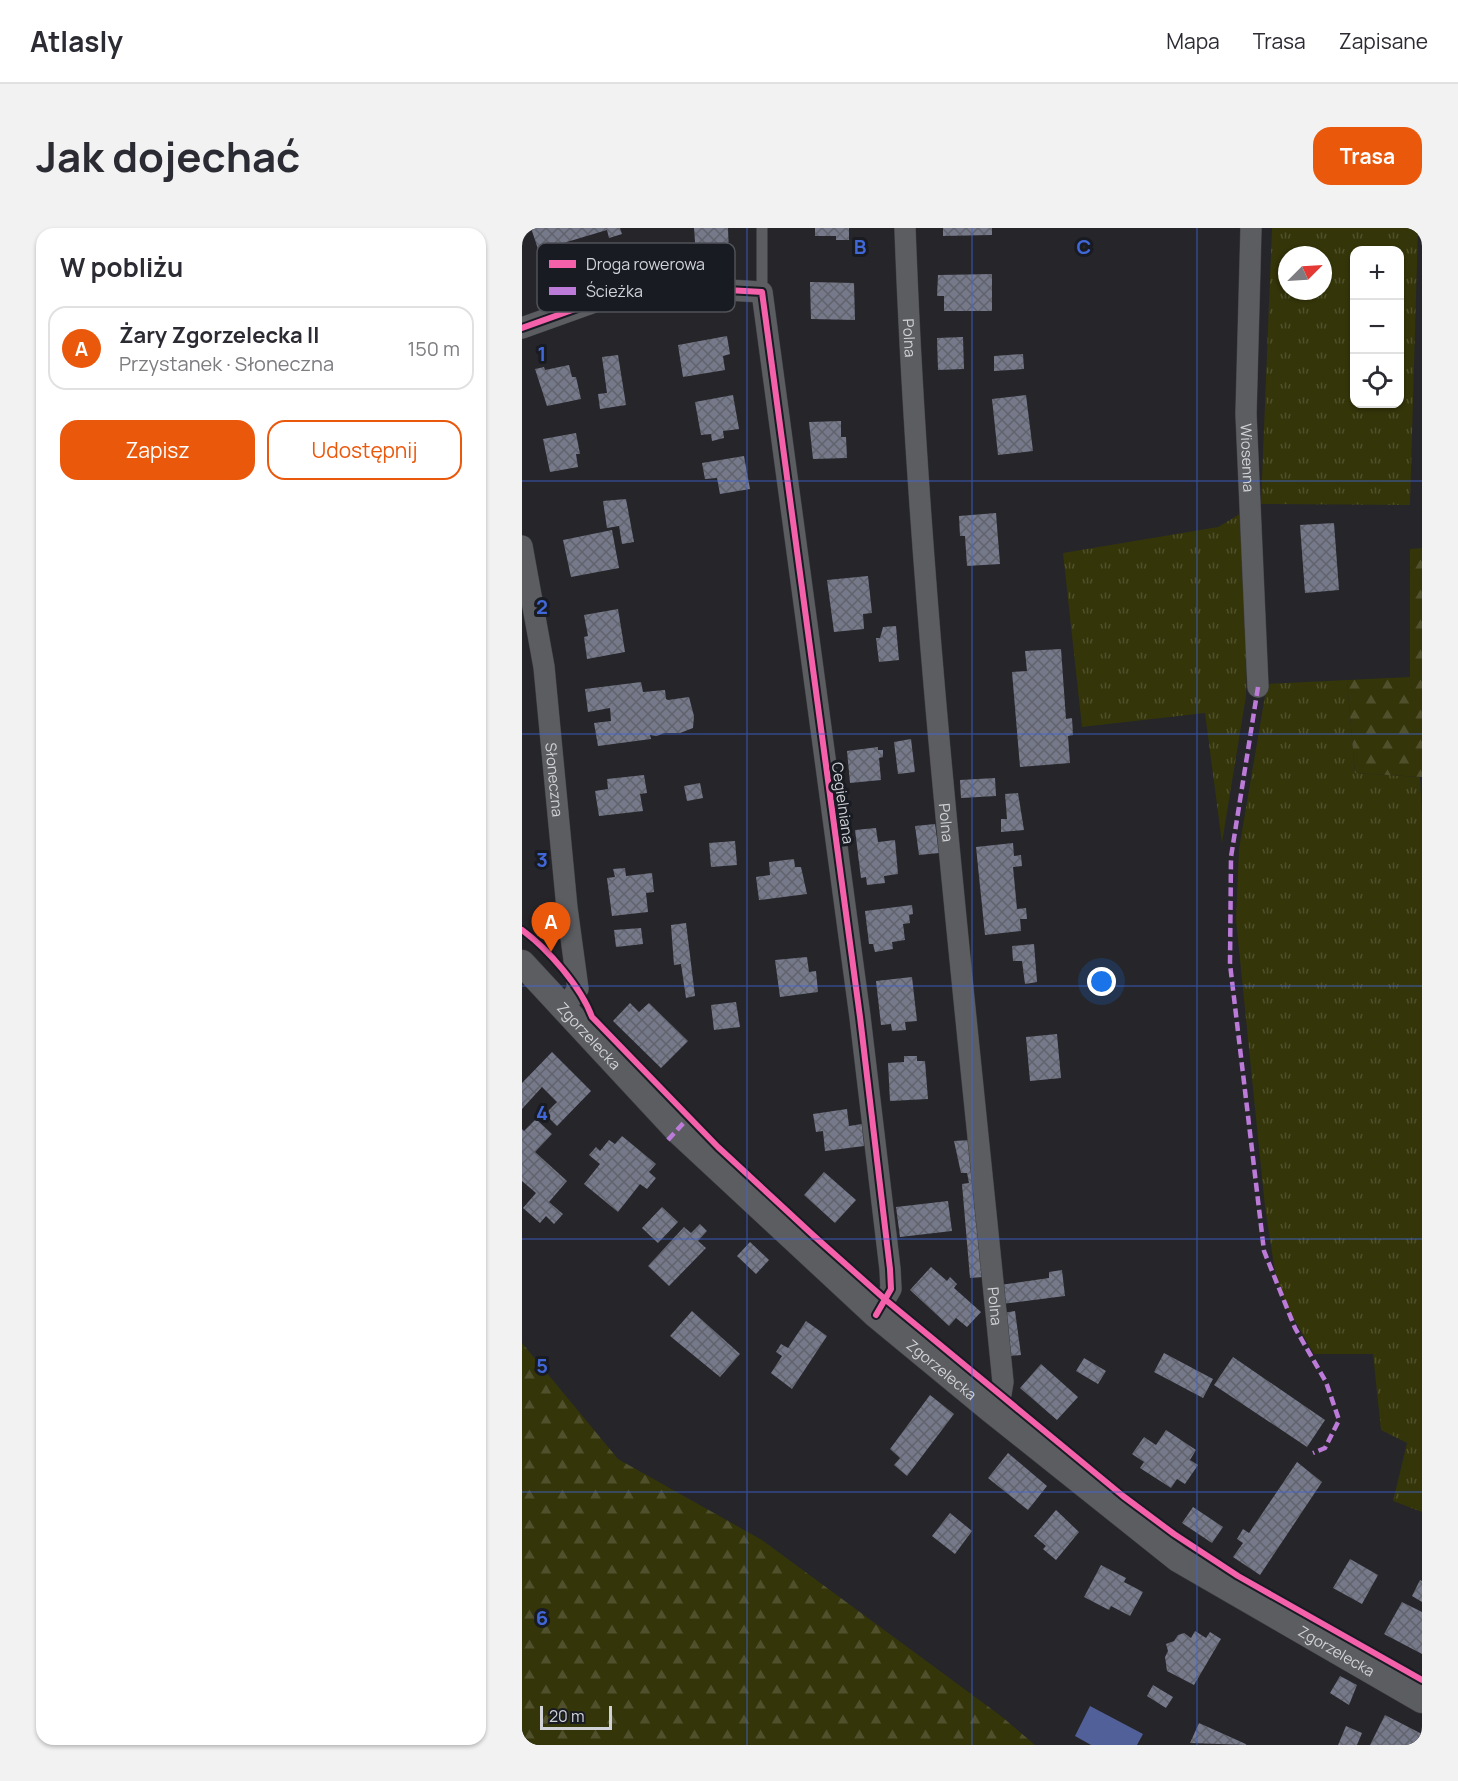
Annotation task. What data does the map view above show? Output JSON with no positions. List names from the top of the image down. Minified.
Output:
{"streets":{"street":["Polna","Wiosenna","Słoneczna","Cegielniana","Zgorzelecka"]},"crossings":[["Polna","Zgorzelecka"],["Słoneczna","Zgorzelecka"],["Cegielniana","Zgorzelecka"]],"legend":["Droga rowerowa","Ścieżka"],"scale_bar":"20 m","north":"top right","page":{"header":"Atlasly","nav":["Mapa","Trasa","Zapisane"],"title":"Jak dojechać","buttons":["Trasa",["Zapisz","Udostępnij"]],"heading":"W pobliżu","map_buttons":["+","−"],"list":[{"mark":"A","name":"Żary Zgorzelecka II","note":"Przystanek · Słoneczna","value":"150 m"}],"pins":"A","scale":"20 m"},"grid":{"columns":["B","C"],"rows":["1","2","3","4","5","6"]}}
